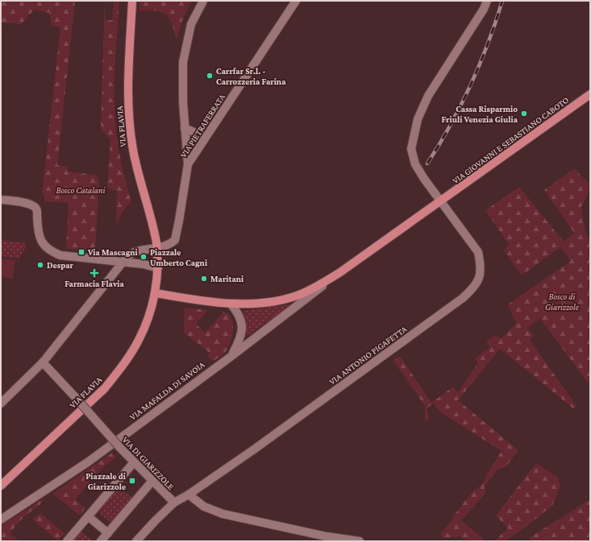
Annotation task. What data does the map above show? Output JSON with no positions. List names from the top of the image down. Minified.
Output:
{"streets":{"main road":["VIA FLAVIA","VIA GIOVANNI E SEBASTIANO CABOTO"],"street":["VIA PIETRAFERRATA","VIA ANTONIO PIGAFETTA","VIA MAFALDA DI SAVOIA","VIA DI GIARIZZOLE"]},"crossings":[["VIA PIETRAFERRATA","VIA FLAVIA"],["VIA FLAVIA","VIA GIOVANNI E SEBASTIANO CABOTO"],["VIA GIOVANNI E SEBASTIANO CABOTO","VIA ANTONIO PIGAFETTA"],["VIA GIOVANNI E SEBASTIANO CABOTO","VIA MAFALDA DI SAVOIA"],["VIA ANTONIO PIGAFETTA","VIA DI GIARIZZOLE"]],"parks":["Bosco Catalani","Bosco di Giarizzole"],"places":{"other":["Carrfar Sr.l. - Carrozzeria Farina","Cassa Risparmio Friuli Venezia Giulia","Piazzale Umberto Cagni","Despar","Maritani"],"transit":["Via Mascagni","Piazzale di Giarizzole"],"health":["Farmacia Flavia"]}}
